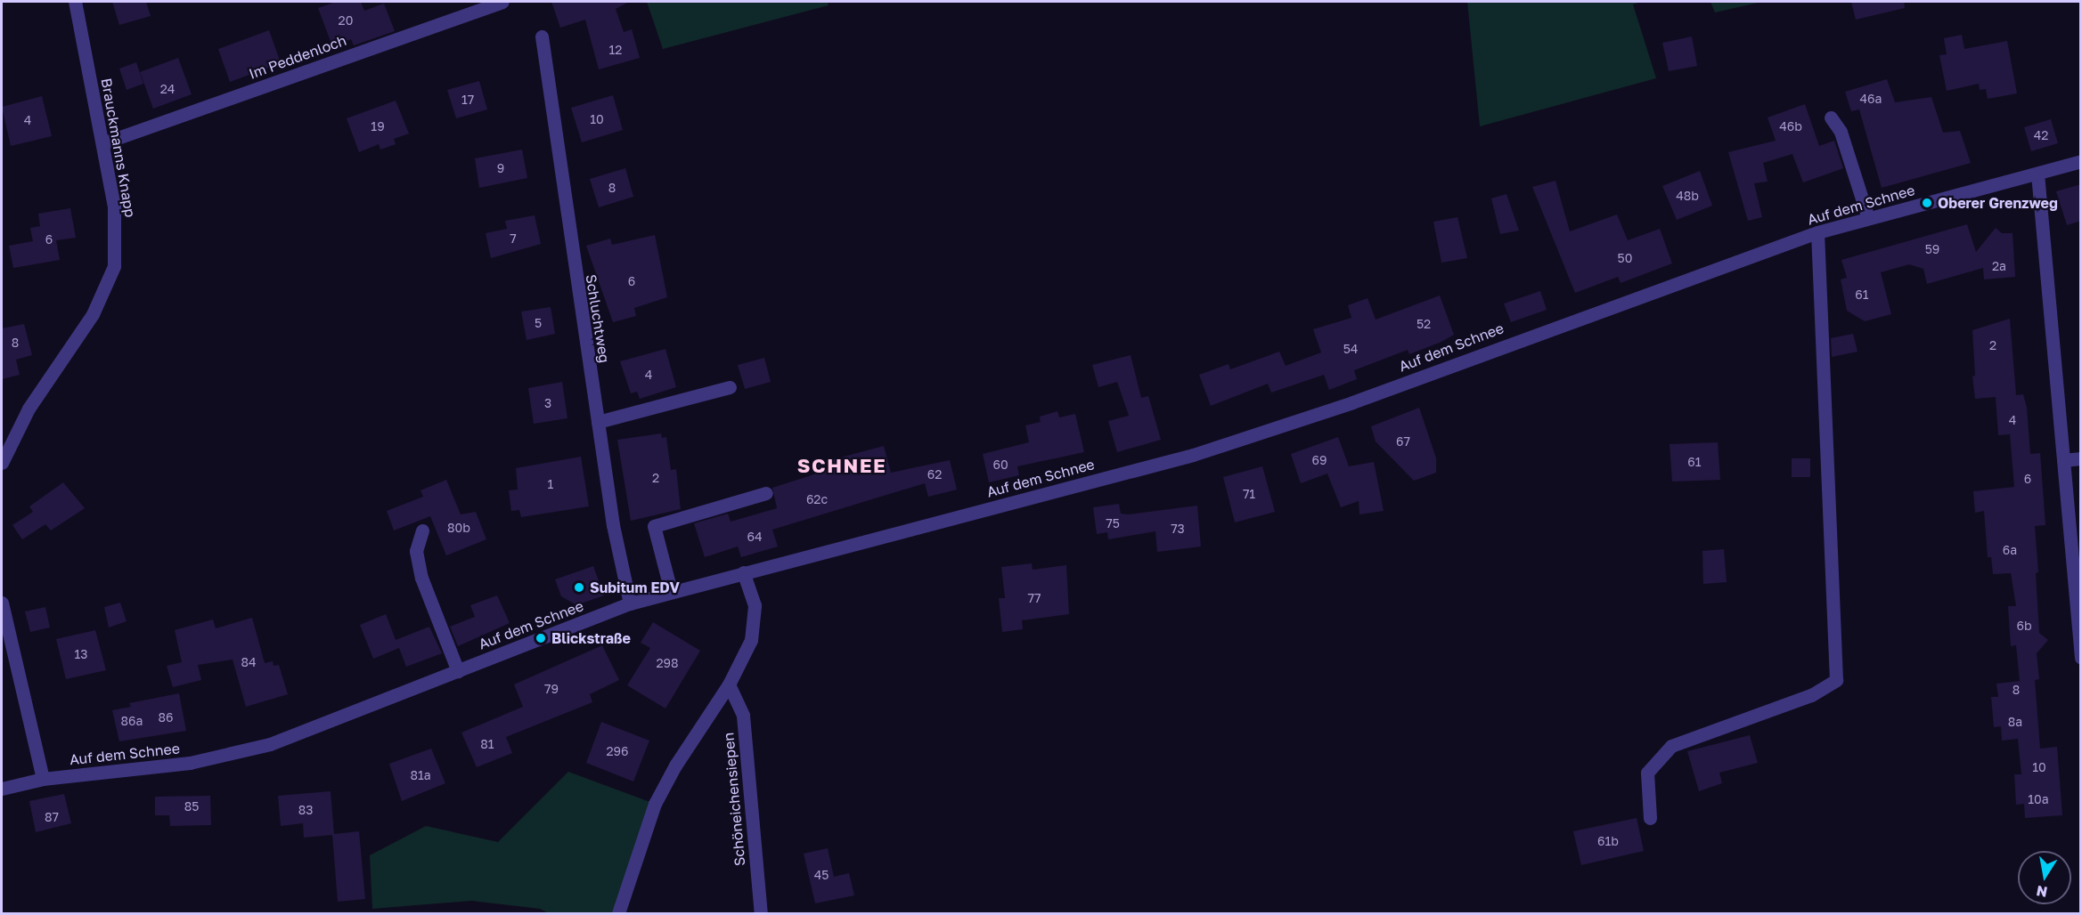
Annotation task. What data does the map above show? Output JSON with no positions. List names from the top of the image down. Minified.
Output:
{"streets":{"street":["Im Peddenloch","Brauckmanns Knapp","Auf dem Schnee","Schluchtweg","Schöneichensiepen"]},"crossings":[["Im Peddenloch","Brauckmanns Knapp"],["Auf dem Schnee","Schluchtweg"]],"districts":["SCHNEE"],"places":["Oberer Grenzweg","Subitum EDV","Blickstraße"],"house_numbers":["20","12","24","46a","17","10","4","19","46b","42","9","8","48b","7","6","59","50","2a","6","61","5","52","8","2","54","4","3","4","67","69","61","60","62","2","6","1","71","62c","75","80b","73","64","6a","77","6b","13","84","298","79","8","86","86a","8a","81","296","10","81a","10a","85","83","87","61b","45"],"north":"bottom"}
